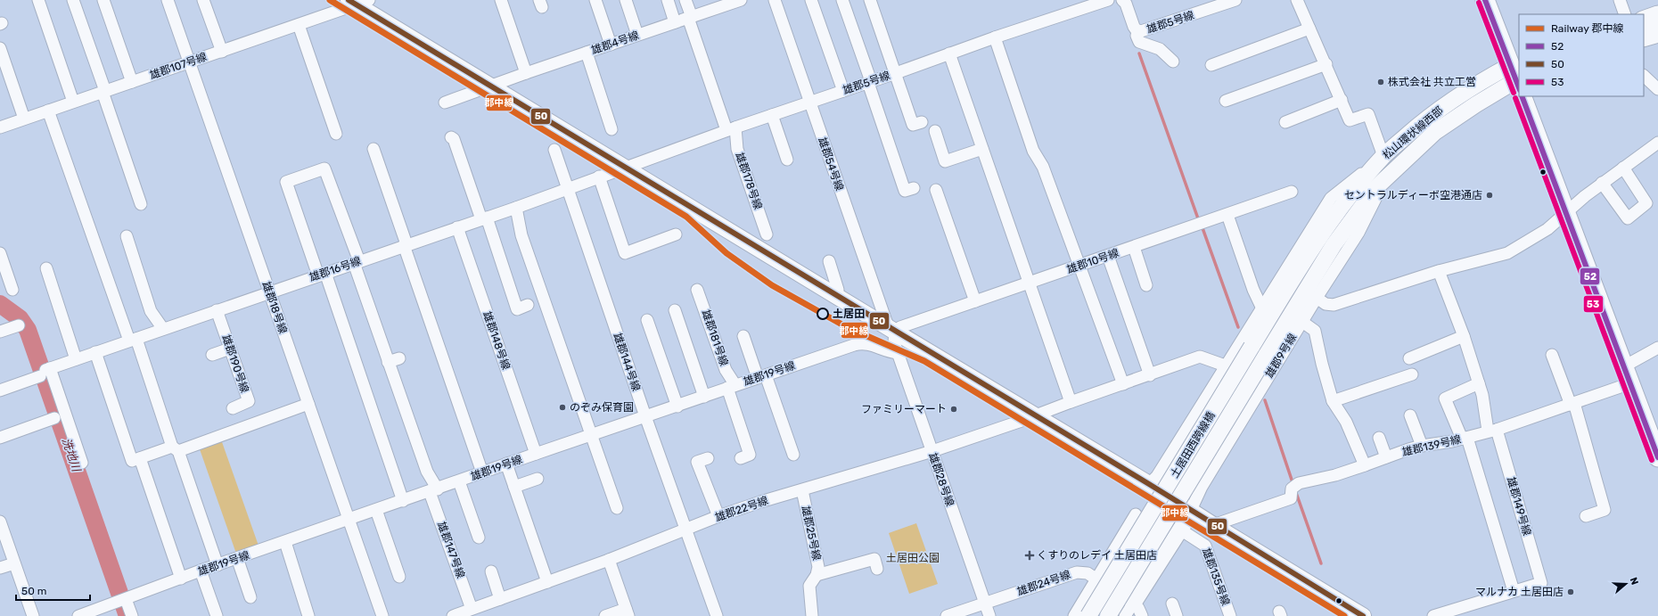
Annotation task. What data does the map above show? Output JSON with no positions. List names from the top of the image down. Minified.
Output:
{"streets":{"street":["雄郡5号線","雄郡4号線","雄郡107号線","松山環状線西部","雄郡54号線","雄郡178号線","雄郡10号線","雄郡16号線","雄郡18号線","雄郡181号線","雄郡148号線","雄郡9号線","雄郡144号線","雄郡190号線","雄郡19号線","土居田西跨線橋","雄郡139号線","雄郡28号線","雄郡149号線","雄郡22号線","雄郡25号線","雄郡147号線","雄郡135号線","雄郡24号線"]},"crossings":[["雄郡5号線","雄郡54号線"],["雄郡5号線","雄郡178号線"],["雄郡5号線","雄郡16号線"],["雄郡4号線","雄郡178号線"],["雄郡107号線","雄郡18号線"],["松山環状線西部","雄郡9号線"],["松山環状線西部","土居田西跨線橋"],["雄郡54号線","雄郡10号線"],["雄郡54号線","雄郡19号線"],["雄郡54号線","雄郡28号線"],["雄郡10号線","雄郡19号線"],["雄郡10号線","雄郡28号線"],["雄郡16号線","雄郡18号線"],["雄郡16号線","雄郡148号線"],["雄郡16号線","雄郡144号線"],["雄郡16号線","雄郡190号線"],["雄郡16号線","雄郡147号線"],["雄郡18号線","雄郡19号線"],["雄郡181号線","雄郡19号線"],["雄郡148号線","雄郡19号線"],["雄郡9号線","雄郡22号線"],["雄郡144号線","雄郡19号線"],["雄郡144号線","雄郡22号線"],["雄郡19号線","雄郡28号線"],["雄郡19号線","雄郡147号線"],["雄郡139号線","雄郡149号線"],["雄郡28号線","雄郡22号線"],["雄郡28号線","雄郡24号線"],["雄郡22号線","雄郡25号線"],["雄郡22号線","雄郡147号線"],["雄郡135号線","雄郡24号線"]],"water":["洗地川"],"parks":["土居田公園"],"places":{"other":["株式会社 共立工営","セントラルディーボ空港通店","土居田","のぞみ保育園","ファミリーマート","マルナカ 土居田店"],"health":["くすりのレデイ 土居田店"]},"lines":["rail line 郡中線","transit line 52","transit line 50","transit line 53"],"legend":["Railway 郡中線","52","50","53"],"scale_bar":"50 m","north":"right"}
